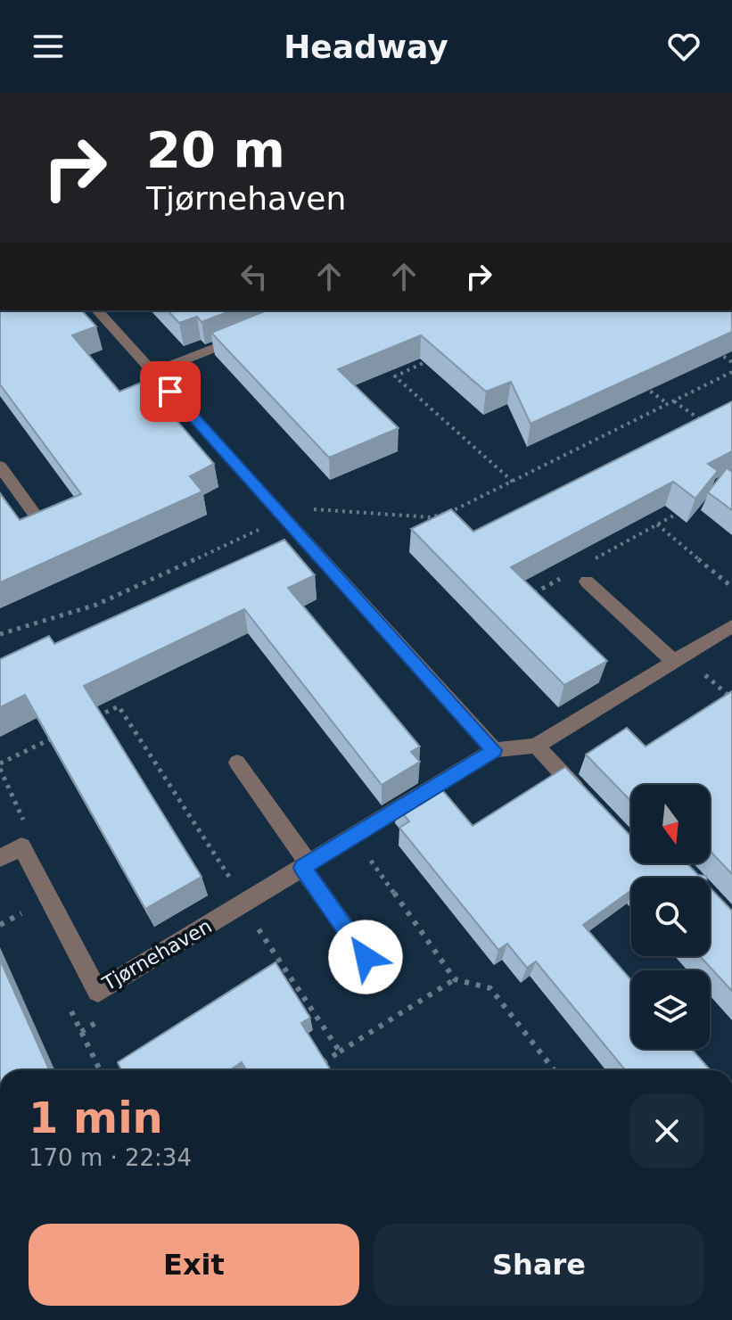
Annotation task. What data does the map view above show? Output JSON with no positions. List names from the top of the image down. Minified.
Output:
{"streets":{"street":["Tjørnehaven"]},"north":"bottom","page":{"header":"Headway","turn":["20 m","Tjørnehaven"],"heading":["1 min","170 m · 22:34"],"buttons":["Exit","Share"]}}
